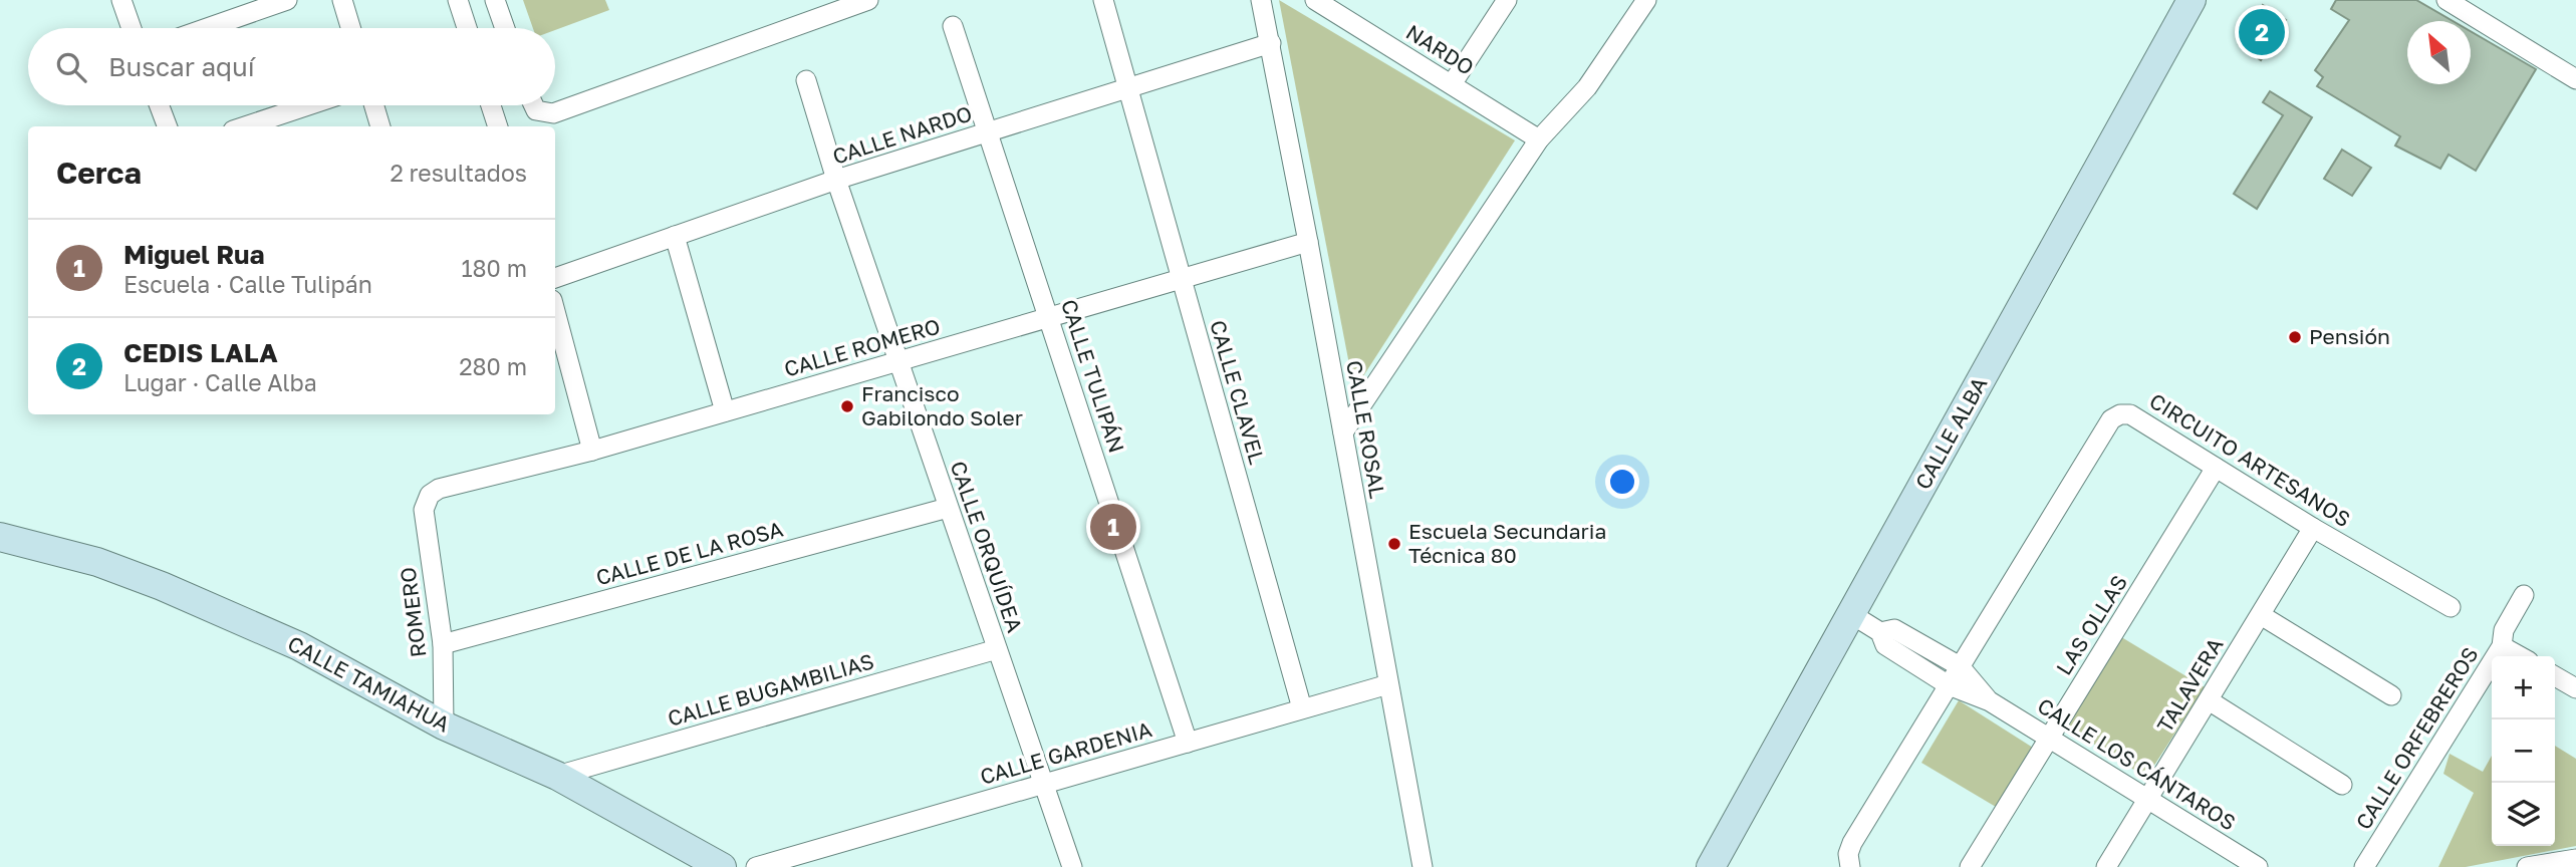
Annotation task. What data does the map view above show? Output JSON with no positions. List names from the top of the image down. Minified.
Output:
{"streets":{"street":["NARDO","CALLE NARDO","CALLE ROMERO","CALLE TULIPÁN","CALLE CLAVEL","CALLE ROSAL","CALLE ALBA","CIRCUITO ARTESANOS","CALLE ORQUÍDEA","CALLE DE LA ROSA","ROMERO","LAS OLLAS","CALLE TAMIAHUA","TALAVERA","CALLE BUGAMBILIAS","CALLE ORFEBREROS","CALLE GARDENIA","CALLE LOS CÁNTAROS"]},"crossings":[["CALLE NARDO","CALLE TULIPÁN"],["CALLE NARDO","CALLE CLAVEL"],["CALLE NARDO","CALLE ROSAL"],["CALLE NARDO","CALLE ORQUÍDEA"],["CALLE ROMERO","CALLE TULIPÁN"],["CALLE ROMERO","CALLE CLAVEL"],["CALLE ROMERO","CALLE ROSAL"],["CALLE ROMERO","CALLE ORQUÍDEA"],["CALLE ROMERO","ROMERO"],["CALLE TULIPÁN","CALLE GARDENIA"],["CALLE CLAVEL","CALLE GARDENIA"],["CALLE ROSAL","CALLE GARDENIA"],["CALLE ALBA","CALLE LOS CÁNTAROS"],["CIRCUITO ARTESANOS","LAS OLLAS"],["CIRCUITO ARTESANOS","TALAVERA"],["CIRCUITO ARTESANOS","CALLE LOS CÁNTAROS"],["CALLE ORQUÍDEA","CALLE DE LA ROSA"],["CALLE ORQUÍDEA","CALLE BUGAMBILIAS"],["CALLE ORQUÍDEA","CALLE GARDENIA"],["CALLE DE LA ROSA","ROMERO"],["ROMERO","CALLE TAMIAHUA"],["LAS OLLAS","CALLE LOS CÁNTAROS"],["CALLE TAMIAHUA","CALLE BUGAMBILIAS"],["TALAVERA","CALLE LOS CÁNTAROS"]],"places":["Pensión","Francisco Gabilondo Soler","Escuela Secundaria Técnica 80"],"north":"top left","page":{"pins":["2","1"],"search":"Buscar aquí","heading":["Cerca","2 resultados"],"list":[{"mark":"1","name":"Miguel Rua","note":"Escuela · Calle Tulipán","value":"180 m"},{"mark":"2","name":"CEDIS LALA","note":"Lugar · Calle Alba","value":"280 m"}],"map_buttons":["+","−"]}}
